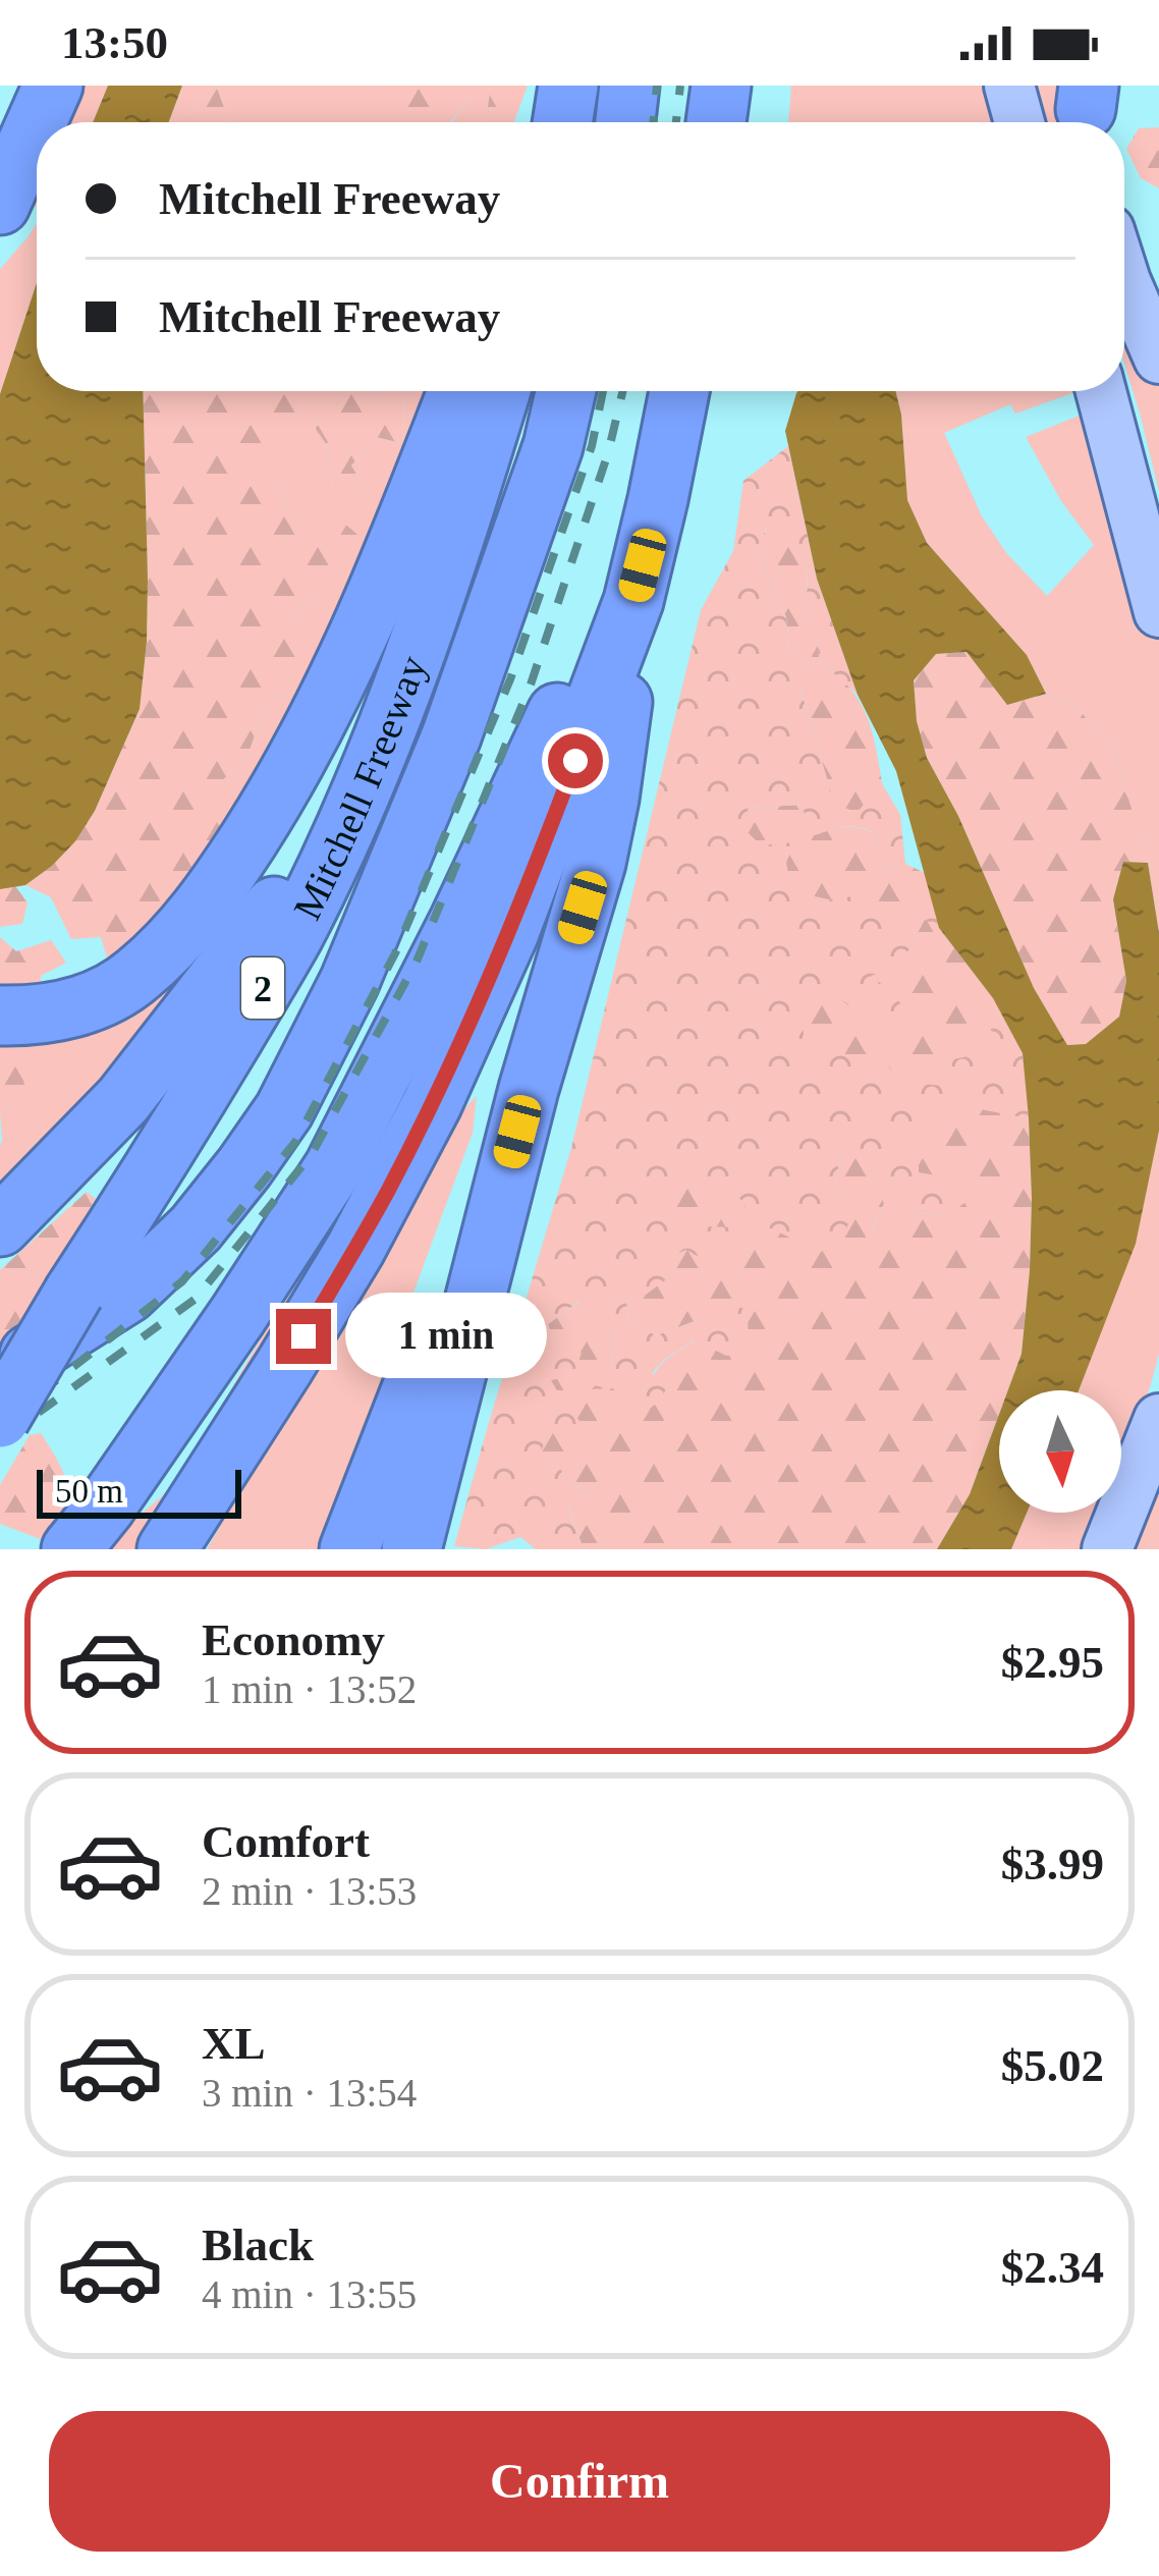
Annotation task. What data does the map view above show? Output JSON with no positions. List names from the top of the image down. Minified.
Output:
{"streets":{"highway":["Mitchell Freeway","2"]},"scale_bar":"50 m","north":"bottom","page":{"status":"13:50","banner":["Mitchell Freeway","Mitchell Freeway"],"bubble":"1 min","scale":"50 m","list":[{"name":"Economy","note":"1 min · 13:52","value":"$2.95"},{"name":"Comfort","note":"2 min · 13:53","value":"$3.99"},{"name":"XL","note":"3 min · 13:54","value":"$5.02"},{"name":"Black","note":"4 min · 13:55","value":"$2.34"}],"buttons":"Confirm"}}
